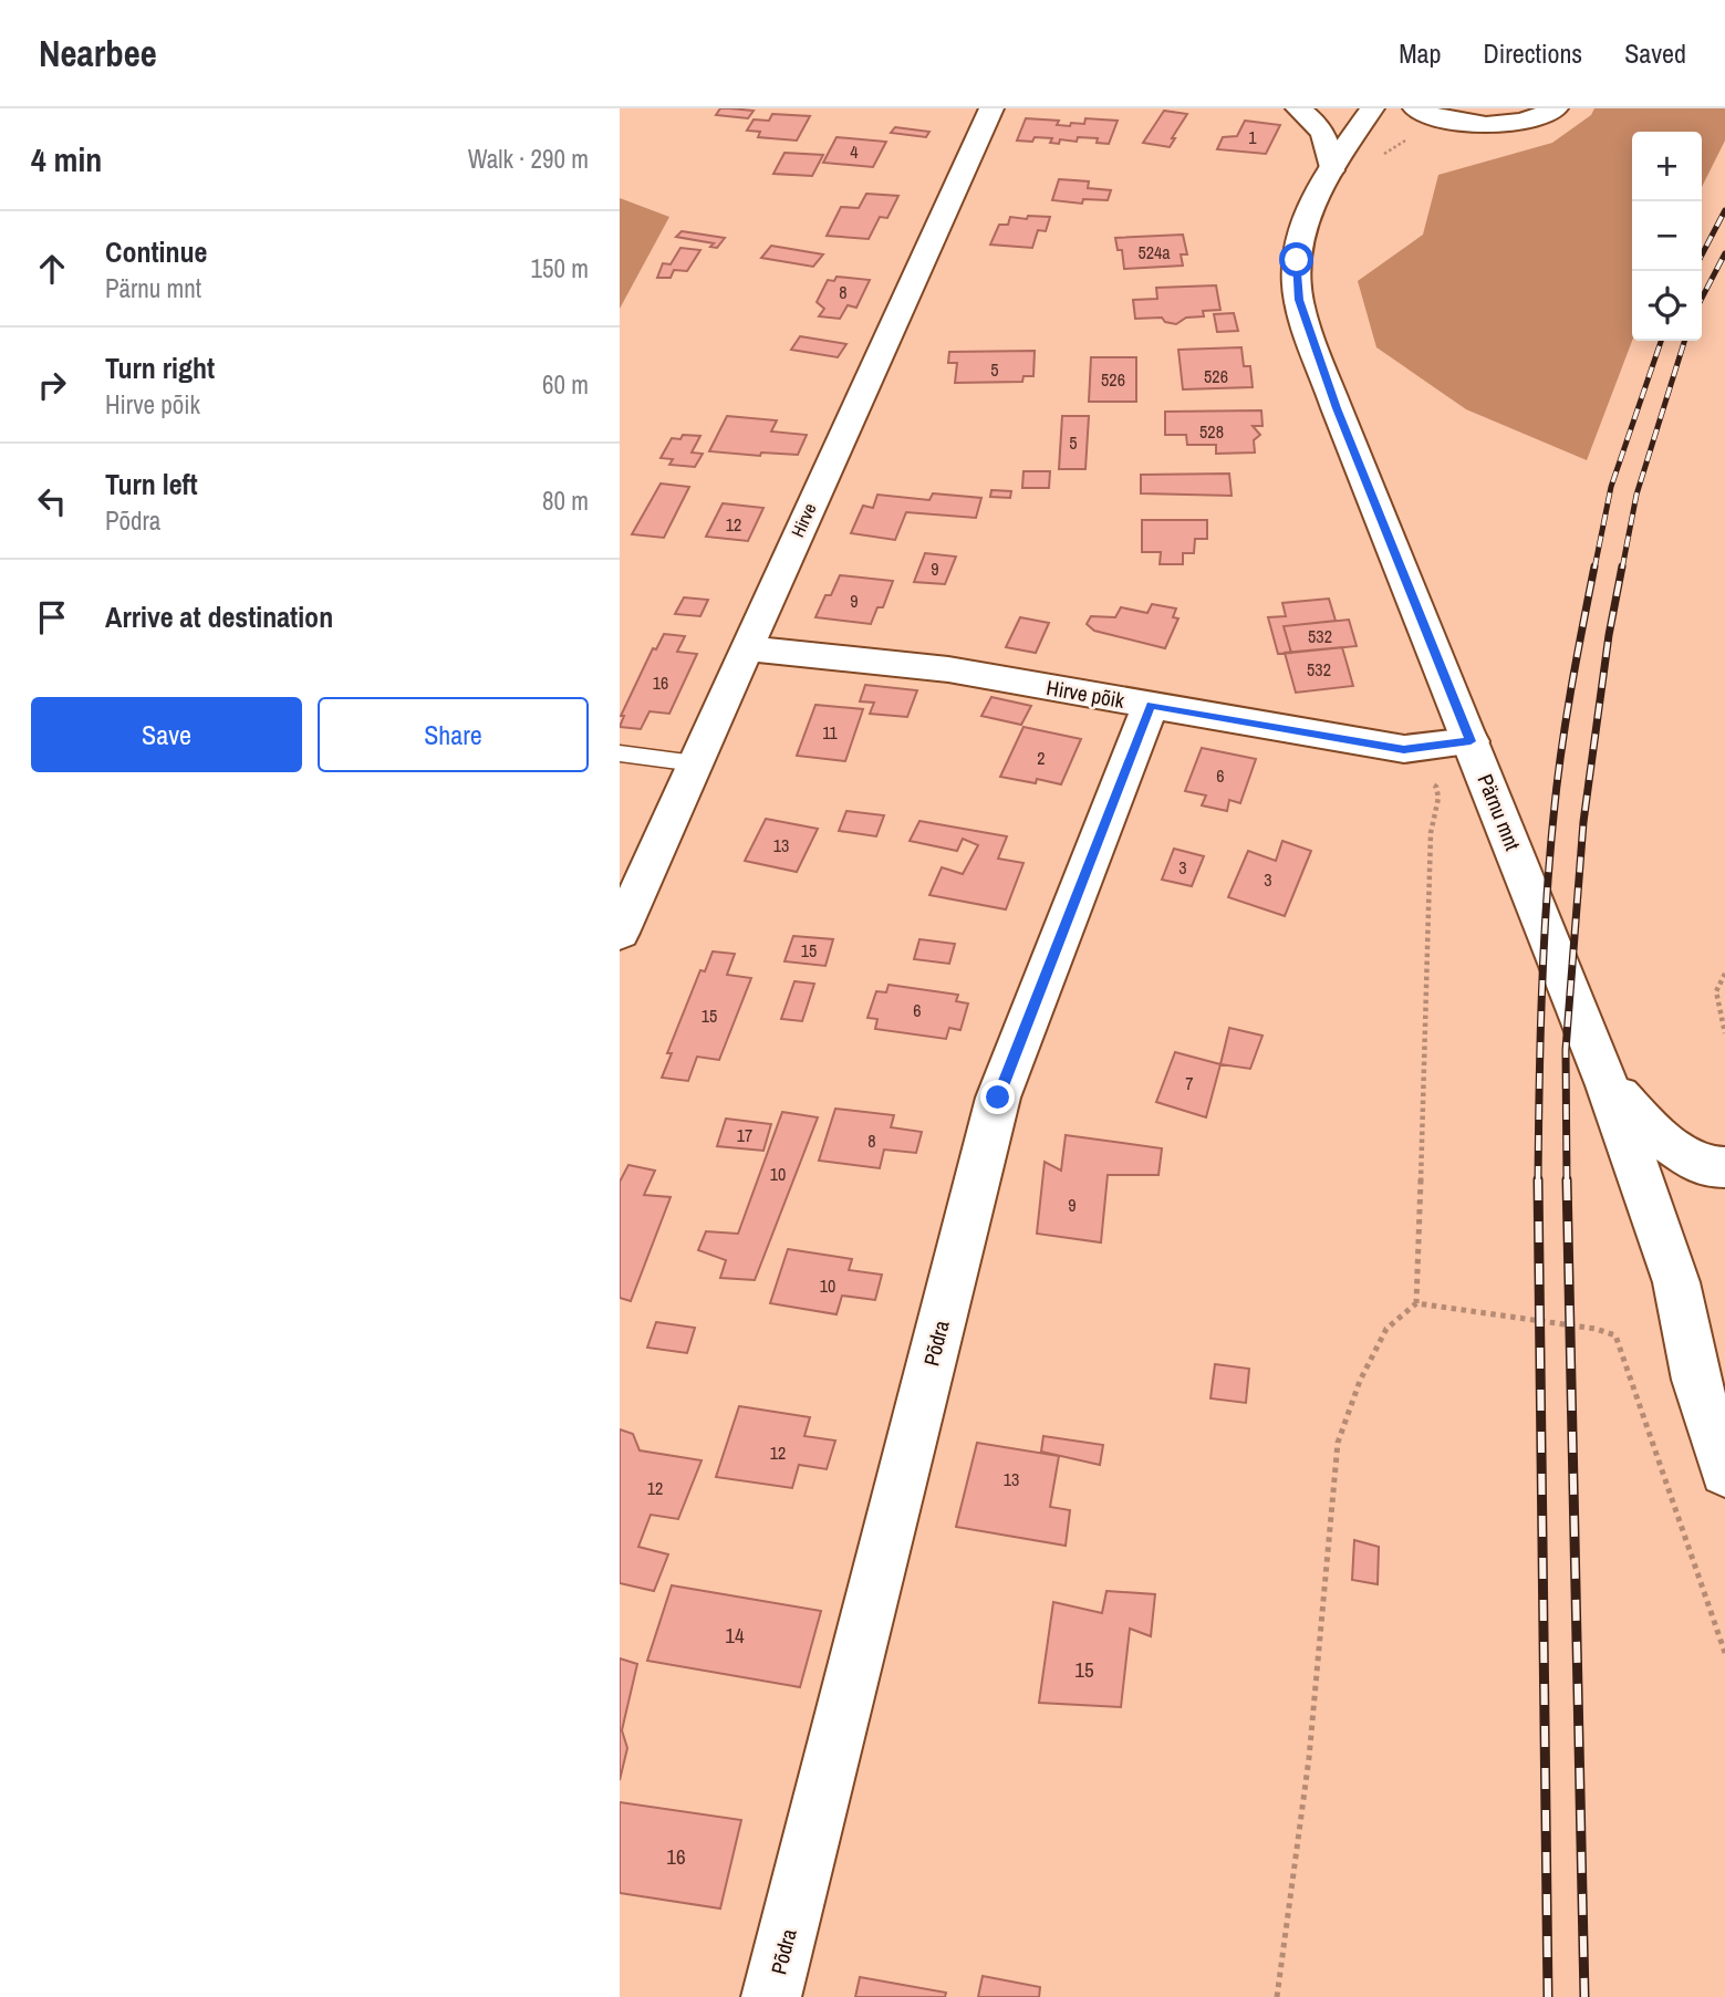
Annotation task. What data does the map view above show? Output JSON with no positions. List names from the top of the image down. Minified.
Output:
{"streets":{"street":["Hirve","Hirve põik","Pärnu mnt","Põdra"]},"crossings":[["Hirve","Hirve põik"],["Hirve põik","Pärnu mnt"],["Hirve põik","Põdra"]],"house_numbers":["1","4","524a","8","5","526","526","528","5","12","9","9","532","532","16","11","2","6","13","3","3","15","6","15","7","17","8","10","9","10","12","13","12","14","15","16"],"page":{"header":"Nearbee","nav":["Map","Directions","Saved"],"heading":["4 min","Walk · 290 m"],"map_buttons":["+","−"],"list":[["Continue","Pärnu mnt","150 m"],["Turn right","Hirve põik","60 m"],["Turn left","Põdra","80 m"],"Arrive at destination"],"buttons":["Save","Share"]}}
